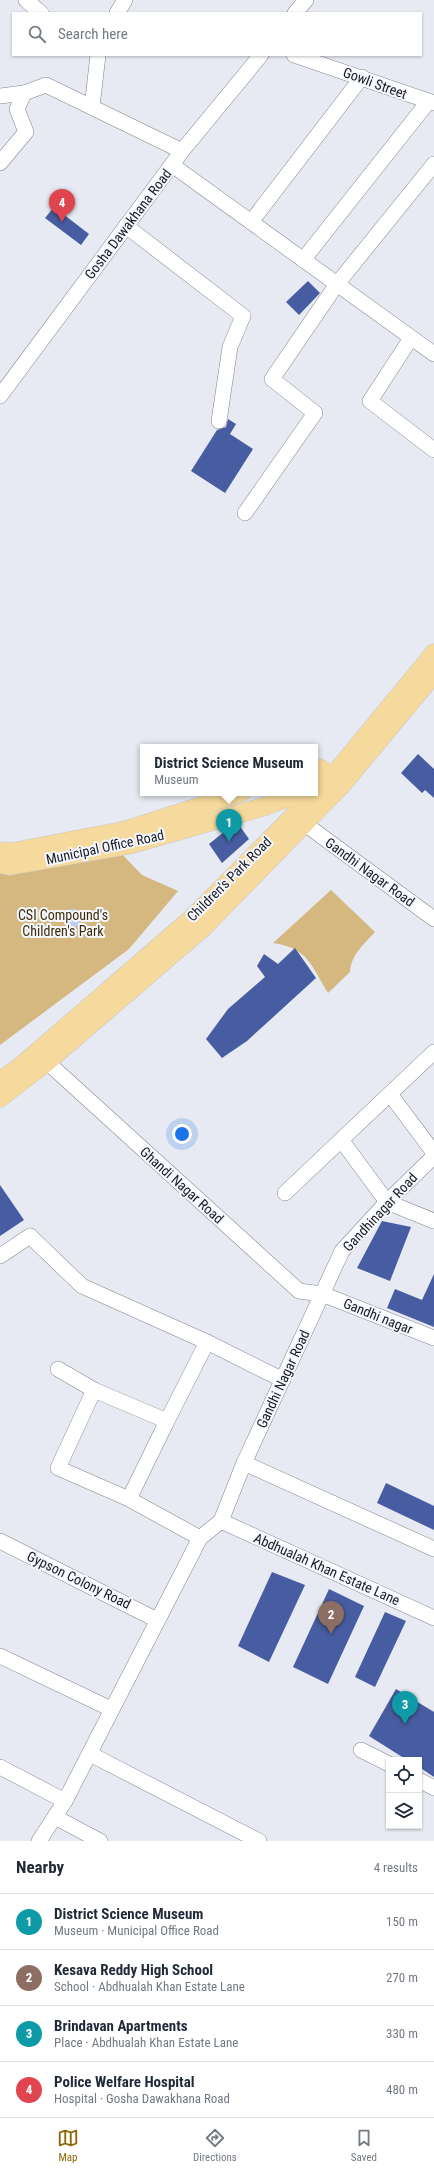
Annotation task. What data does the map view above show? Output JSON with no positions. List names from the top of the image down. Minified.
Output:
{"streets":{"main road":["Municipal Office Road","Children's Park Road"],"street":["Gowli Street","Gosha Dawakhana Road","Gandhi Nagar Road","Ghandi Nagar Road","Gandhinagar Road","Gandhi nagar","Abdhualah Khan Estate Lane","Gypson Colony Road"]},"crossings":[["Gandhi Nagar Road","Children's Park Road"],["Gandhi Nagar Road","Ghandi Nagar Road"],["Gandhi Nagar Road","Gandhinagar Road"],["Gandhi Nagar Road","Gandhi nagar"],["Gandhi Nagar Road","Abdhualah Khan Estate Lane"],["Children's Park Road","Ghandi Nagar Road"],["Ghandi Nagar Road","Gandhinagar Road"],["Ghandi Nagar Road","Gandhi nagar"],["Gandhinagar Road","Gandhi nagar"]],"parks":["CSI Compound's Children's Park"],"page":{"search":"Search here","pins":["4","1","2","3"],"popup":["District Science Museum","Museum"],"heading":["Nearby","4 results"],"list":[{"mark":"1","name":"District Science Museum","note":"Museum · Municipal Office Road","value":"150 m"},{"mark":"2","name":"Kesava Reddy High School","note":"School · Abdhualah Khan Estate Lane","value":"270 m"},{"mark":"3","name":"Brindavan Apartments","note":"Place · Abdhualah Khan Estate Lane","value":"330 m"},{"mark":"4","name":"Police Welfare Hospital","note":"Hospital · Gosha Dawakhana Road","value":"480 m"}],"nav":["Map","Directions","Saved"]}}
